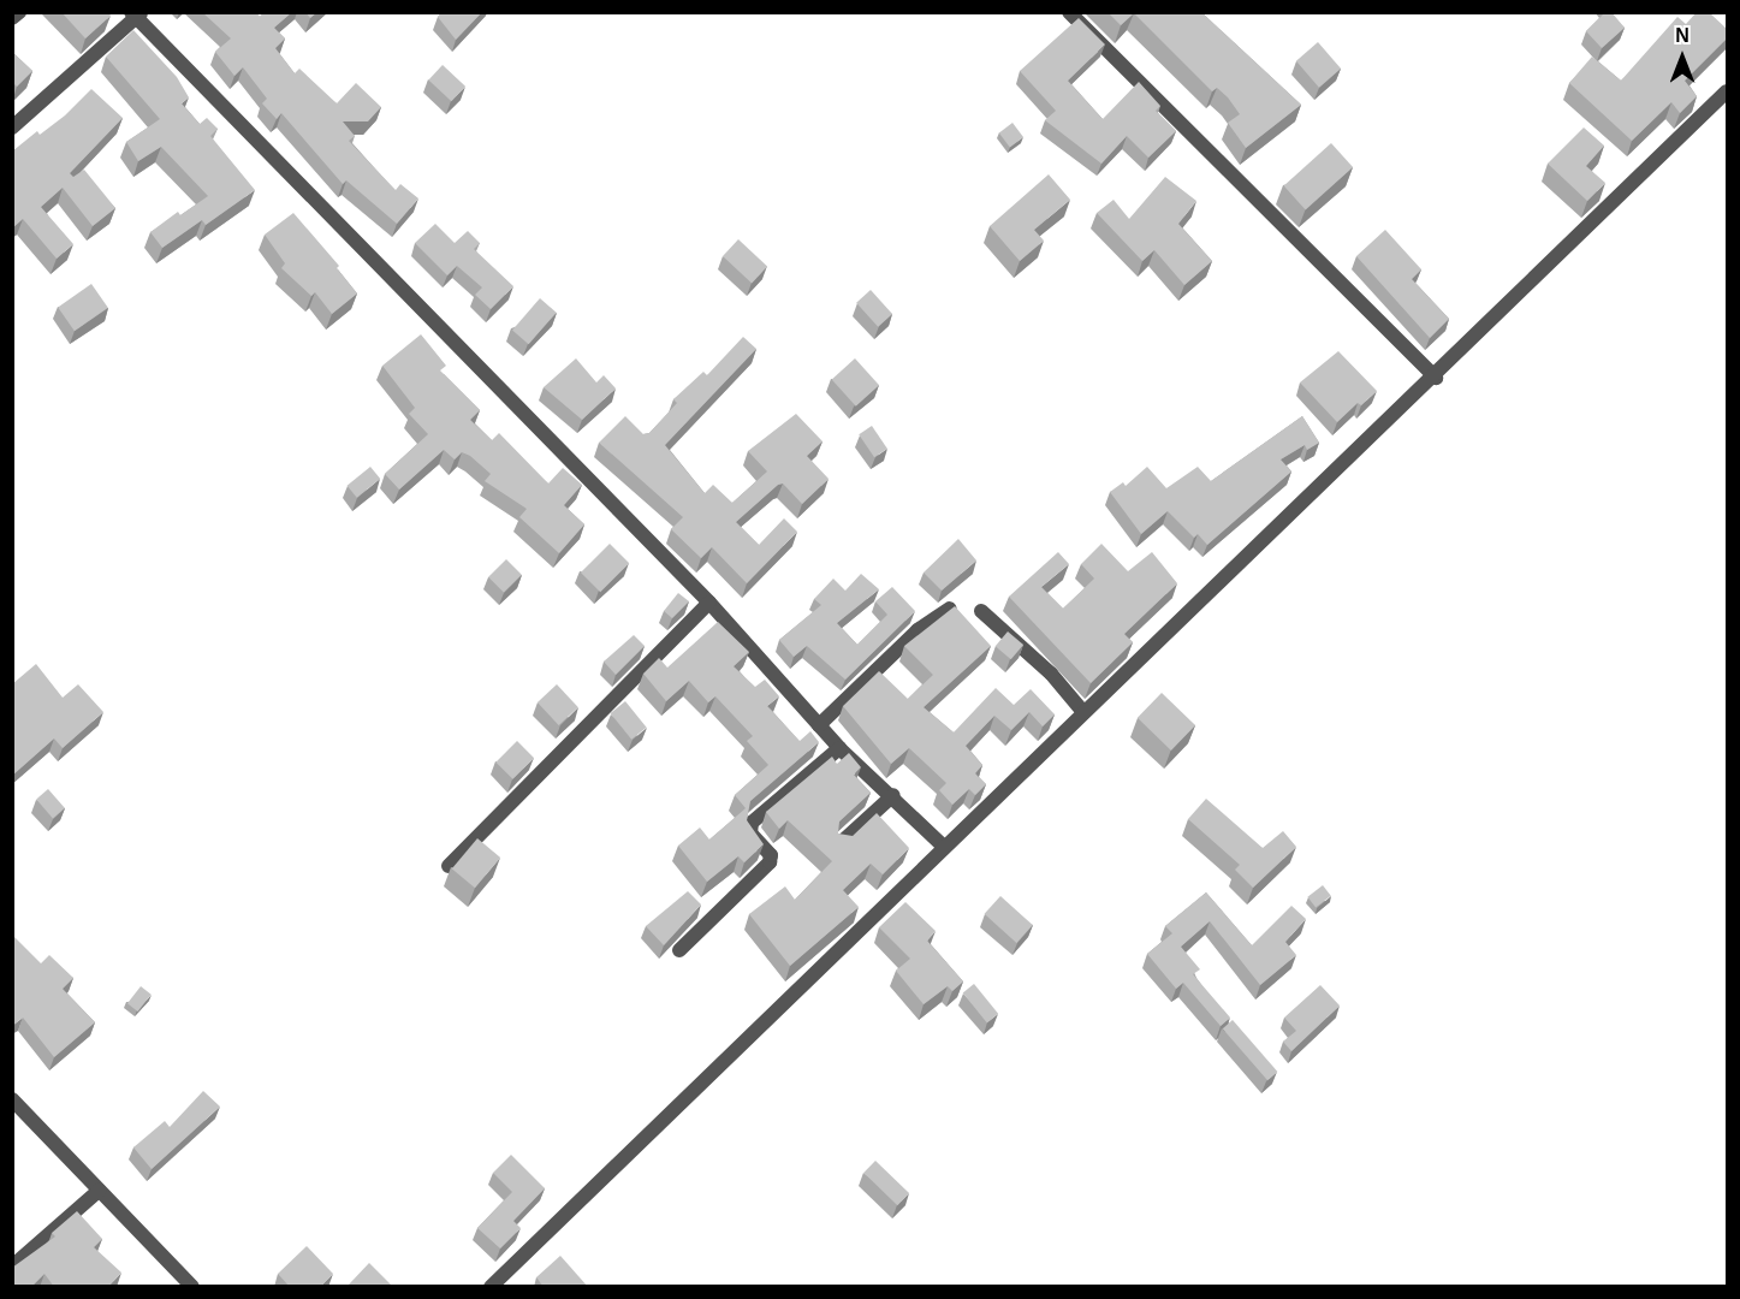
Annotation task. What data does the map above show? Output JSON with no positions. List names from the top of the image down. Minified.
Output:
{"north":"top"}
